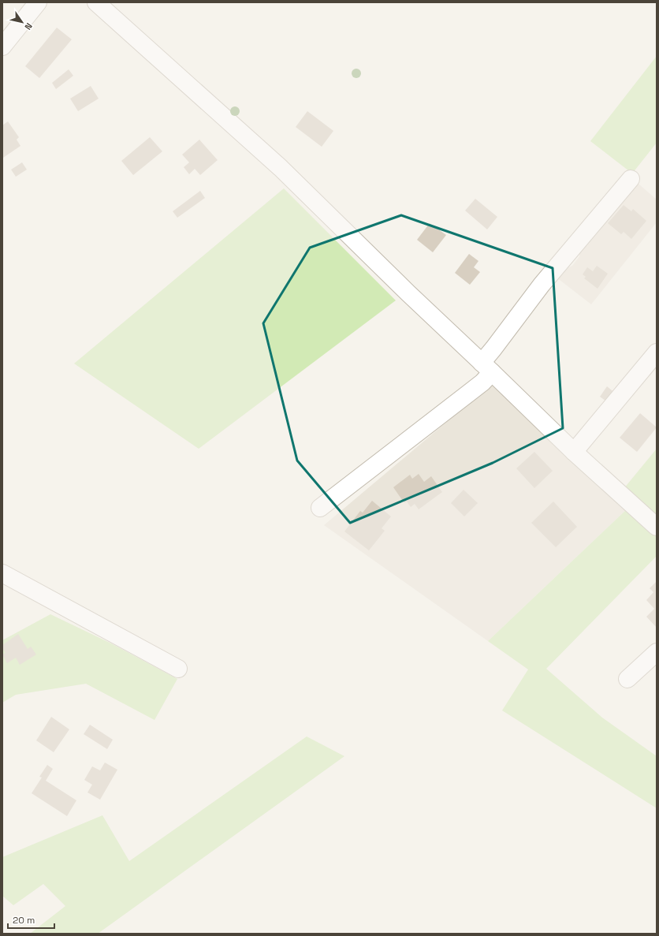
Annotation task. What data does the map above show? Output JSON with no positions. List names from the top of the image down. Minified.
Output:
{"scale_bar":"20 m","north":"bottom right"}
